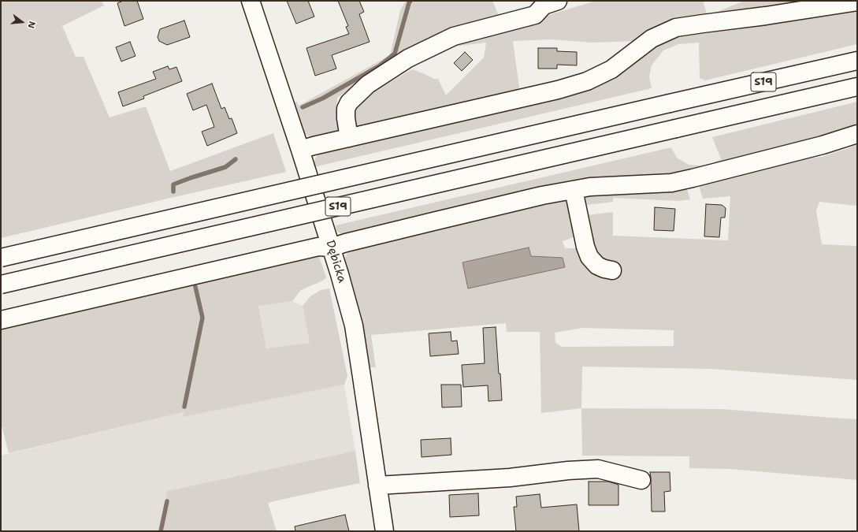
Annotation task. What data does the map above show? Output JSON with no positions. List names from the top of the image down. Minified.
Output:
{"streets":{"main road":["S19","Dębicka"]},"north":"right"}
